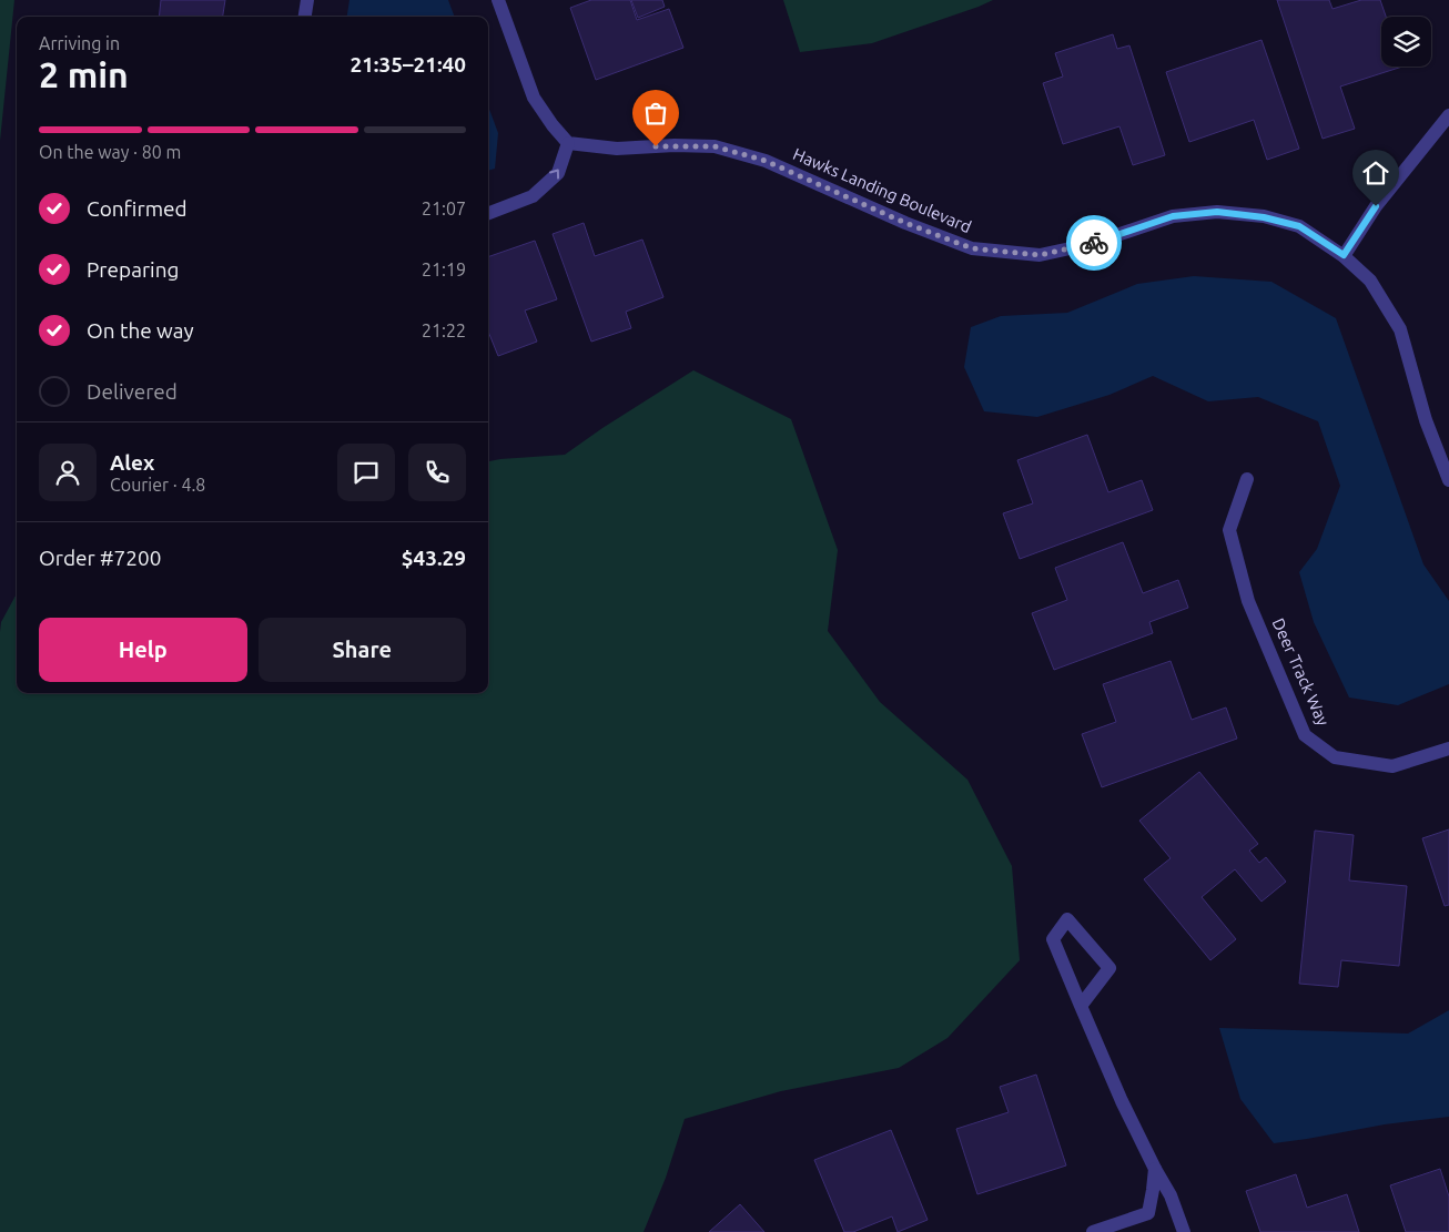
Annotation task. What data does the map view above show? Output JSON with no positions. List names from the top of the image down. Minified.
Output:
{"streets":{"street":["Hawks Landing Boulevard","Deer Track Way"]},"page":{"heading":["2 min","Arriving in","21:35–21:40"],"panel":["Alex","Courier · 4.8","Order #7200","$43.29"],"bar":"On the way · 80 m","list":[["Confirmed","21:07"],["Preparing","21:19"],["On the way","21:22"],"Delivered"],"buttons":["Help","Share"]}}
